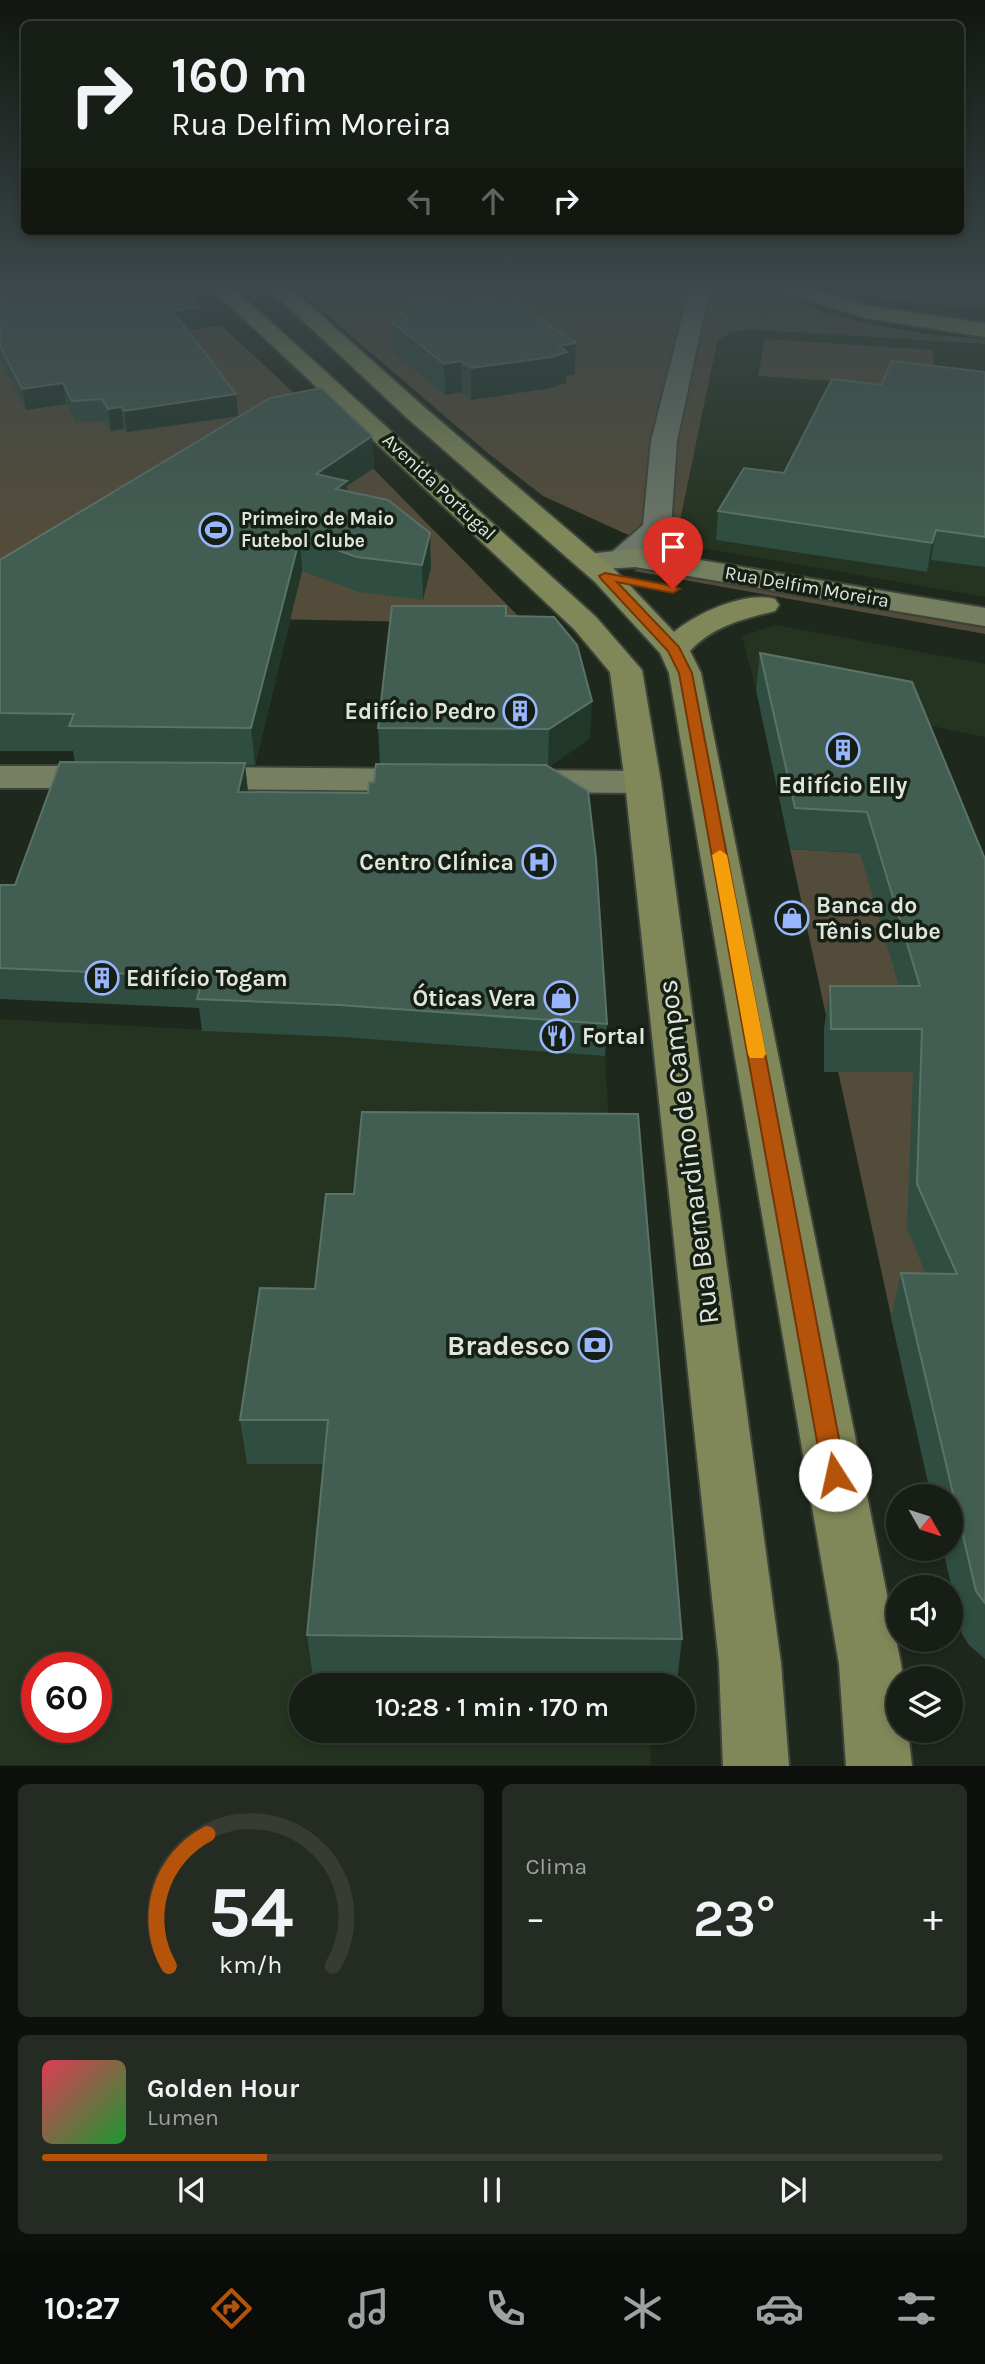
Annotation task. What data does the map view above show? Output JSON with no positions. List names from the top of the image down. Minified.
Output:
{"streets":{"main road":["Avenida Portugal","Rua Delfim Moreira","Rua Bernardino de Campos"]},"crossings":[["Avenida Portugal","Rua Delfim Moreira"],["Avenida Portugal","Rua Bernardino de Campos"]],"places":{"sports":["Primeiro de Maio Futebol Clube"],"building":["Edifício Pedro","Edifício Elly","Edifício Togam"],"hospital":["Centro Clínica"],"shop":["Banca do Tênis Clube","Óticas Vera"],"restaurant":["Fortal"],"bank":["Bradesco"]},"north":"bottom right","page":{"turn":["160 m","Rua Delfim Moreira"],"limit":"60","trip":"10:28 · 1 min · 170 m","tile":"Clima","heat":["−","23°","+"],"song":["Golden Hour","Lumen"],"tabs":"10:27","gauge":["54","km/h"]}}
